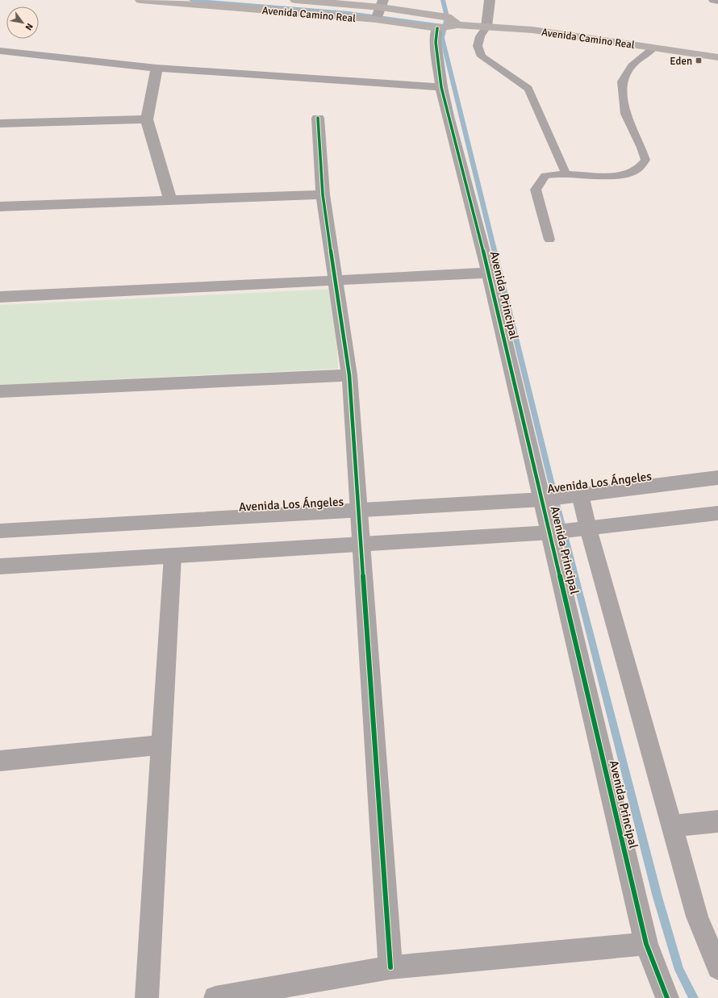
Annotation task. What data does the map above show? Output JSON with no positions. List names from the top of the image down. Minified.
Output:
{"streets":{"main road":["Avenida Camino Real"],"street":["Avenida Principal","Avenida Los Ángeles"]},"crossings":[["Avenida Camino Real","Avenida Principal"],["Avenida Principal","Avenida Los Ángeles"]],"places":{"transit":["Eden"]},"north":"bottom right"}
